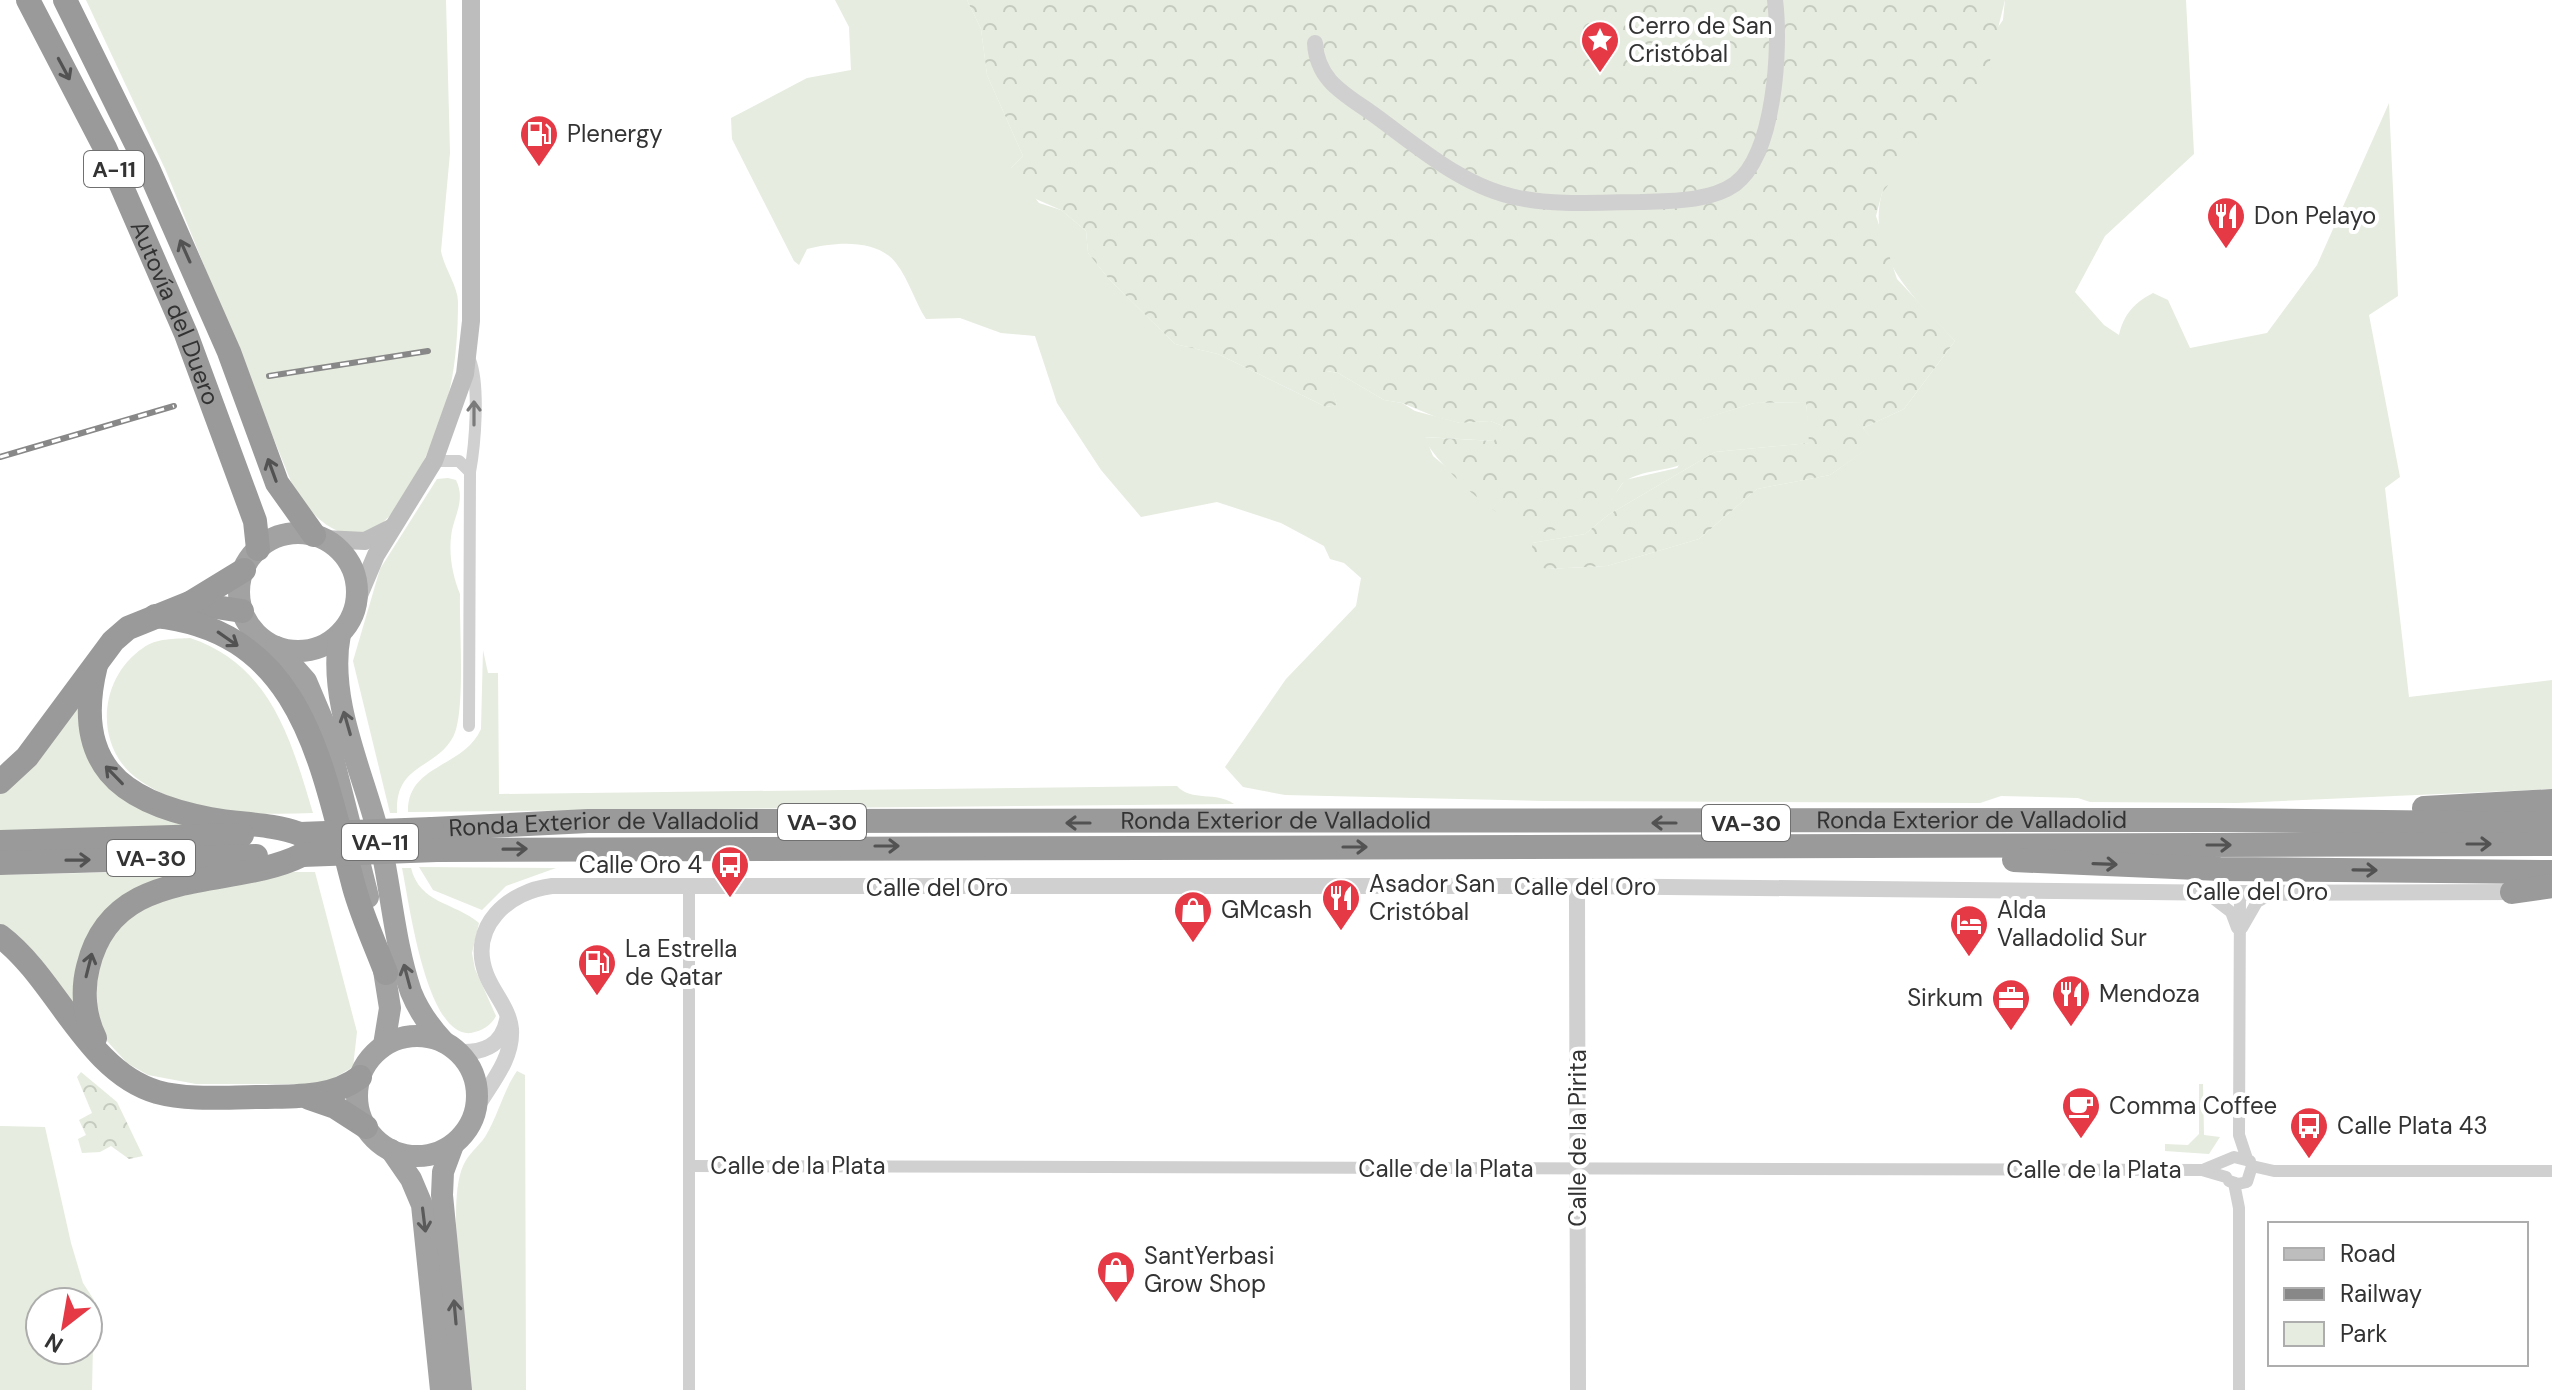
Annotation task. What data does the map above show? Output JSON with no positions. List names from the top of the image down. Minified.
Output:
{"streets":{"highway":["A-11","Autovía del Duero","VA-30","Ronda Exterior de Valladolid","VA-11"],"street":["Calle del Oro","Calle de la Pirita","Calle de la Plata"]},"crossings":[["Autovía del Duero","VA-11"],["VA-11","Calle del Oro"],["Calle del Oro","Calle de la Pirita"],["Calle de la Pirita","Calle de la Plata"]],"places":{"place":["Cerro de San Cristóbal"],"fuel station":["Plenergy","La Estrella de Qatar"],"restaurant":["Don Pelayo","Asador San Cristóbal","Mendoza"],"bus stop":["Calle Oro 4","Calle Plata 43"],"shop":["GMcash","SantYerbasi Grow Shop"],"hotel":["Alda Valladolid Sur"],"office":["Sirkum"],"cafe":["Comma Coffee"]},"legend":["Road","Railway","Park"],"north":"bottom left"}
